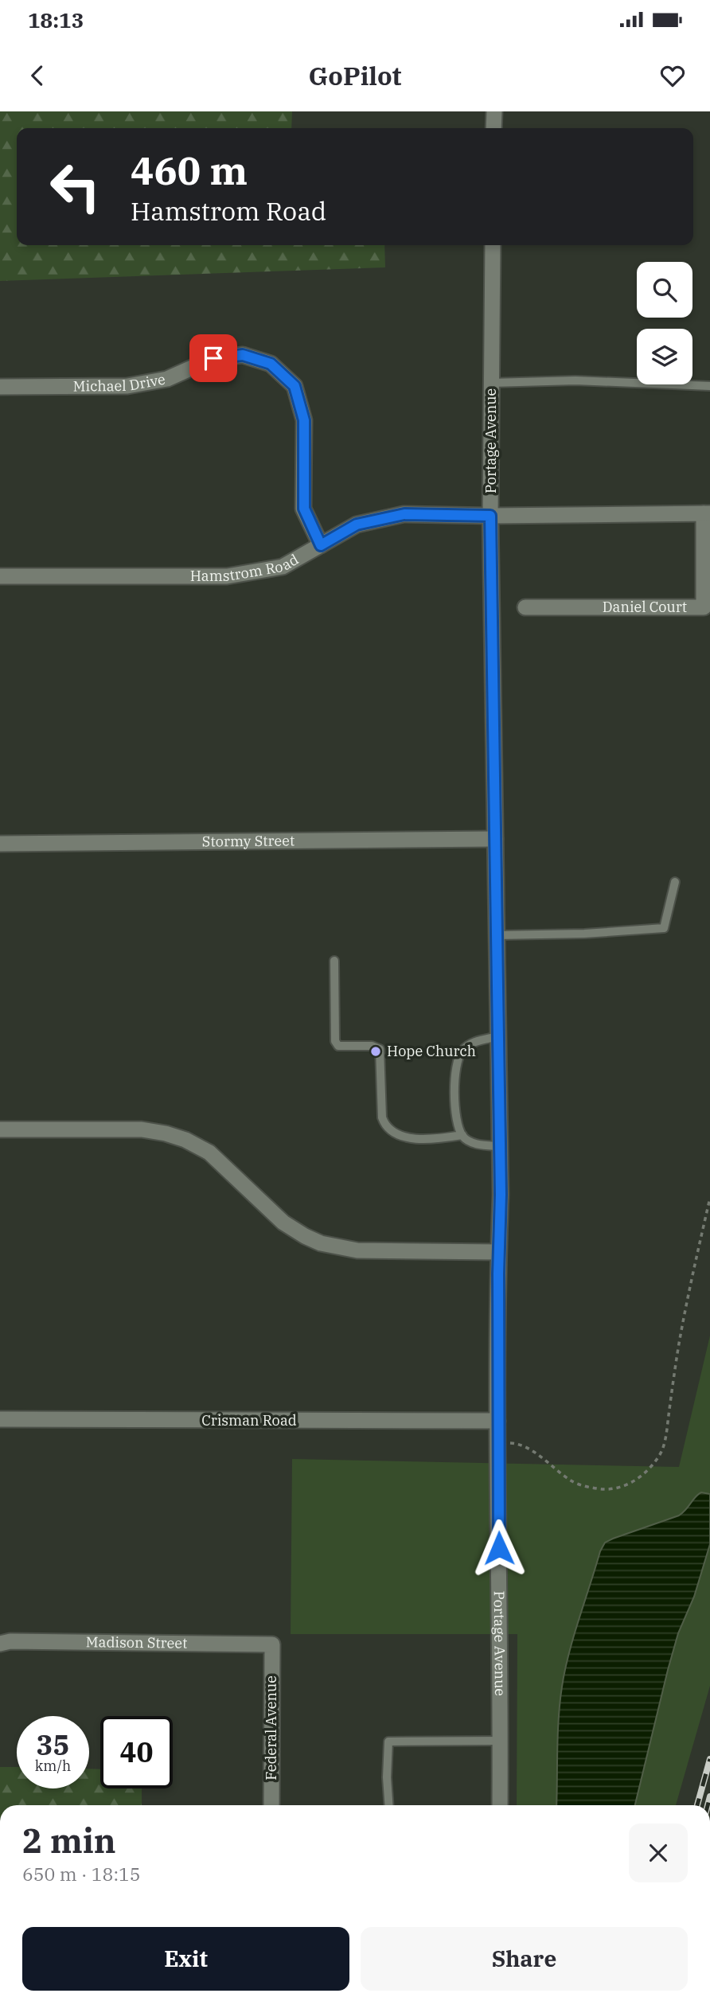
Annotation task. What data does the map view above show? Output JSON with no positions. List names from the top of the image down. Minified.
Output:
{"streets":{"street":["Michael Drive","Portage Avenue","Hamstrom Road","Daniel Court","Stormy Street","Crisman Road","Madison Street","Federal Avenue"]},"crossings":[["Michael Drive","Hamstrom Road"],["Portage Avenue","Hamstrom Road"],["Portage Avenue","Stormy Street"],["Portage Avenue","Crisman Road"],["Hamstrom Road","Daniel Court"],["Madison Street","Federal Avenue"]],"places":["Hope Church"],"page":{"status":"18:13","header":"GoPilot","turn":["460 m","Hamstrom Road"],"speed":"35 km/h","limit":"40","heading":["2 min","650 m · 18:15"],"buttons":["Exit","Share"]}}
